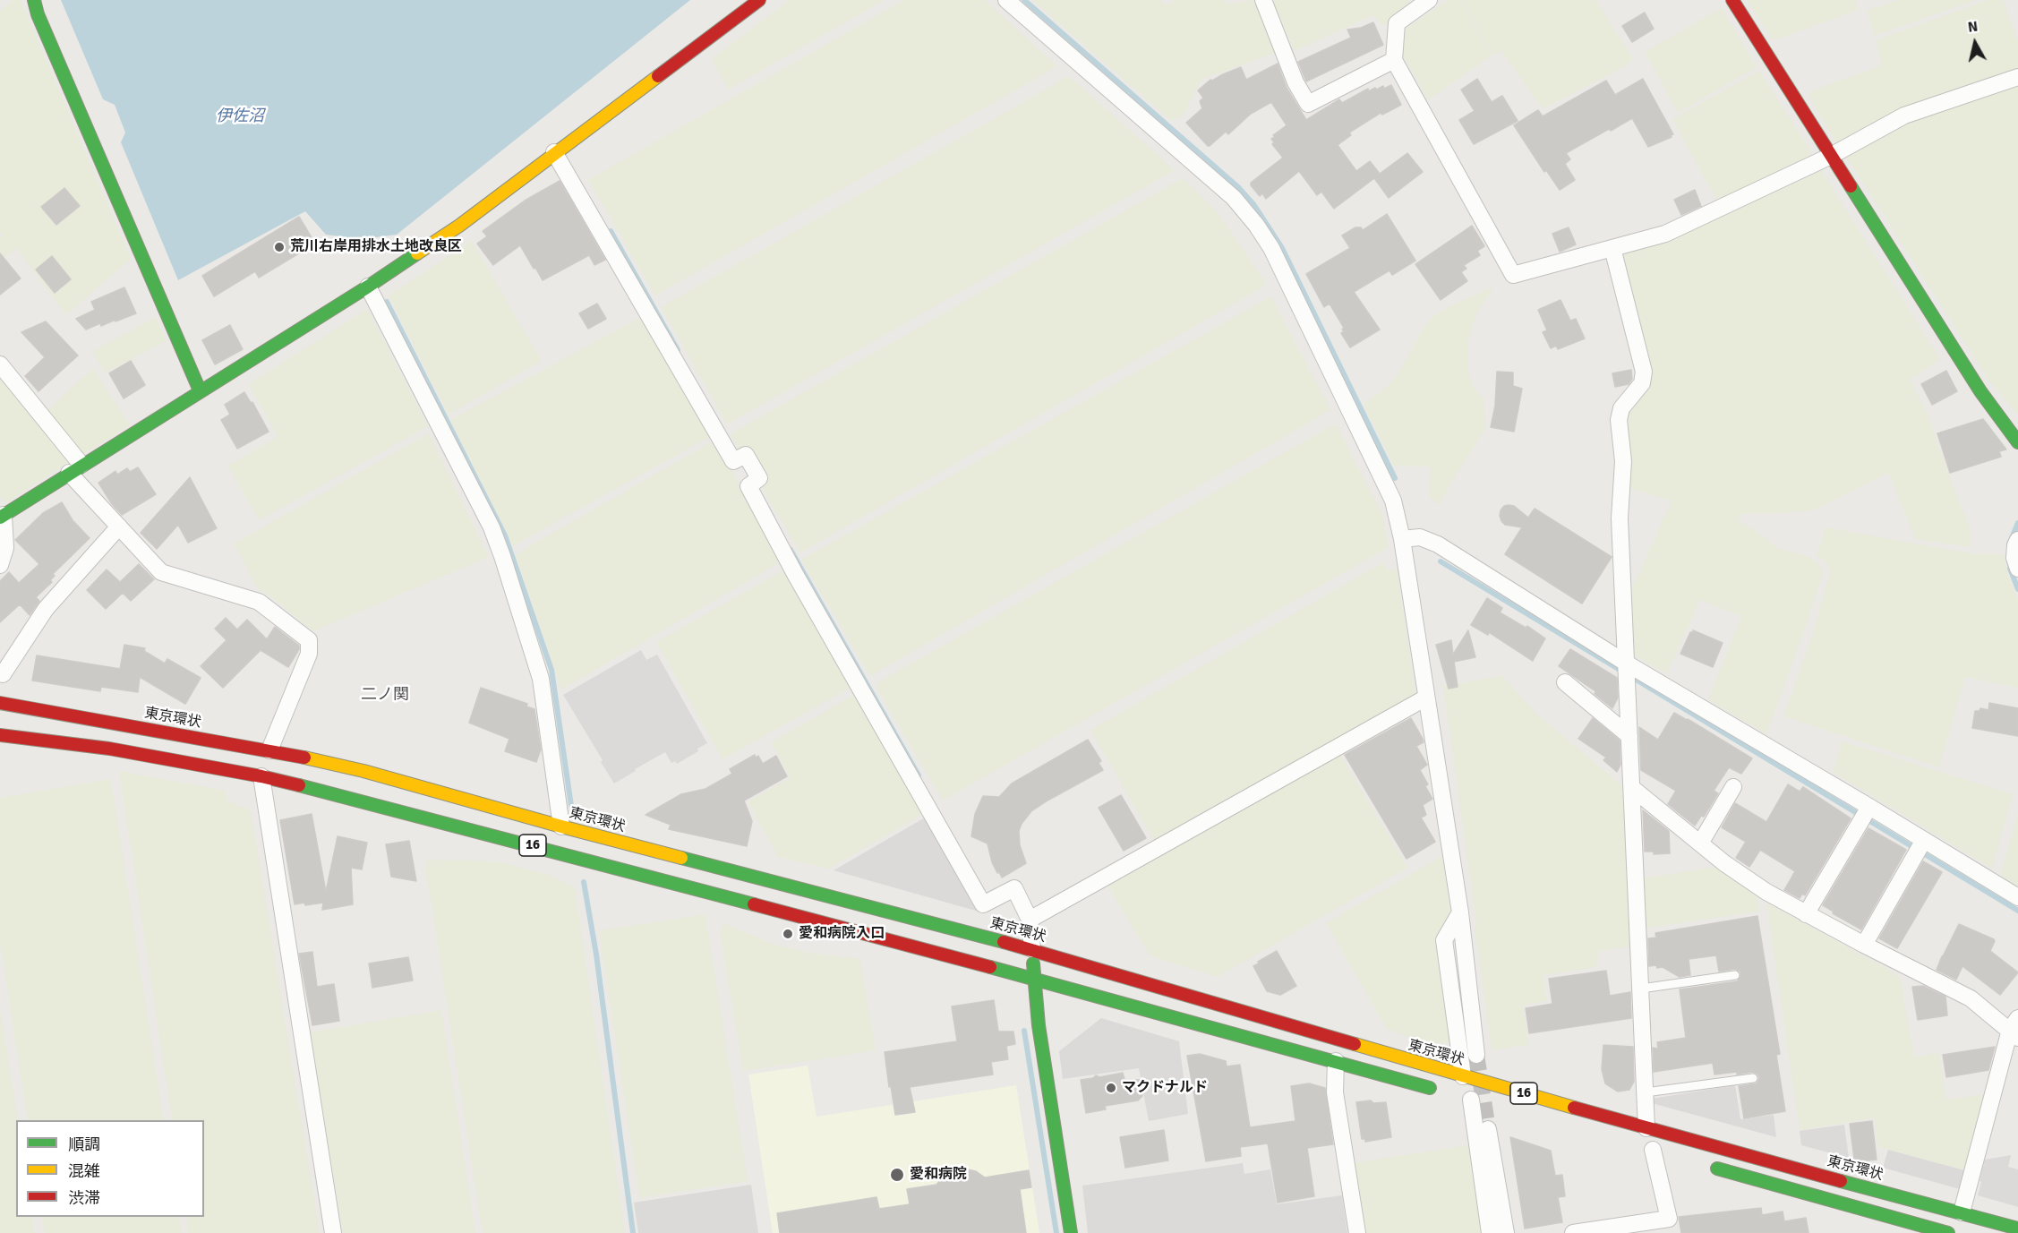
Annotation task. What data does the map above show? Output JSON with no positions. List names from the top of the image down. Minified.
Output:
{"streets":{"main road":["東京環状","16"]},"districts":["二ノ関"],"water":["伊佐沼"],"places":["荒川右岸用排水土地改良区","愛和病院入口","マクドナルド","愛和病院"],"legend":["順調","混雑","渋滞"],"north":"top"}
